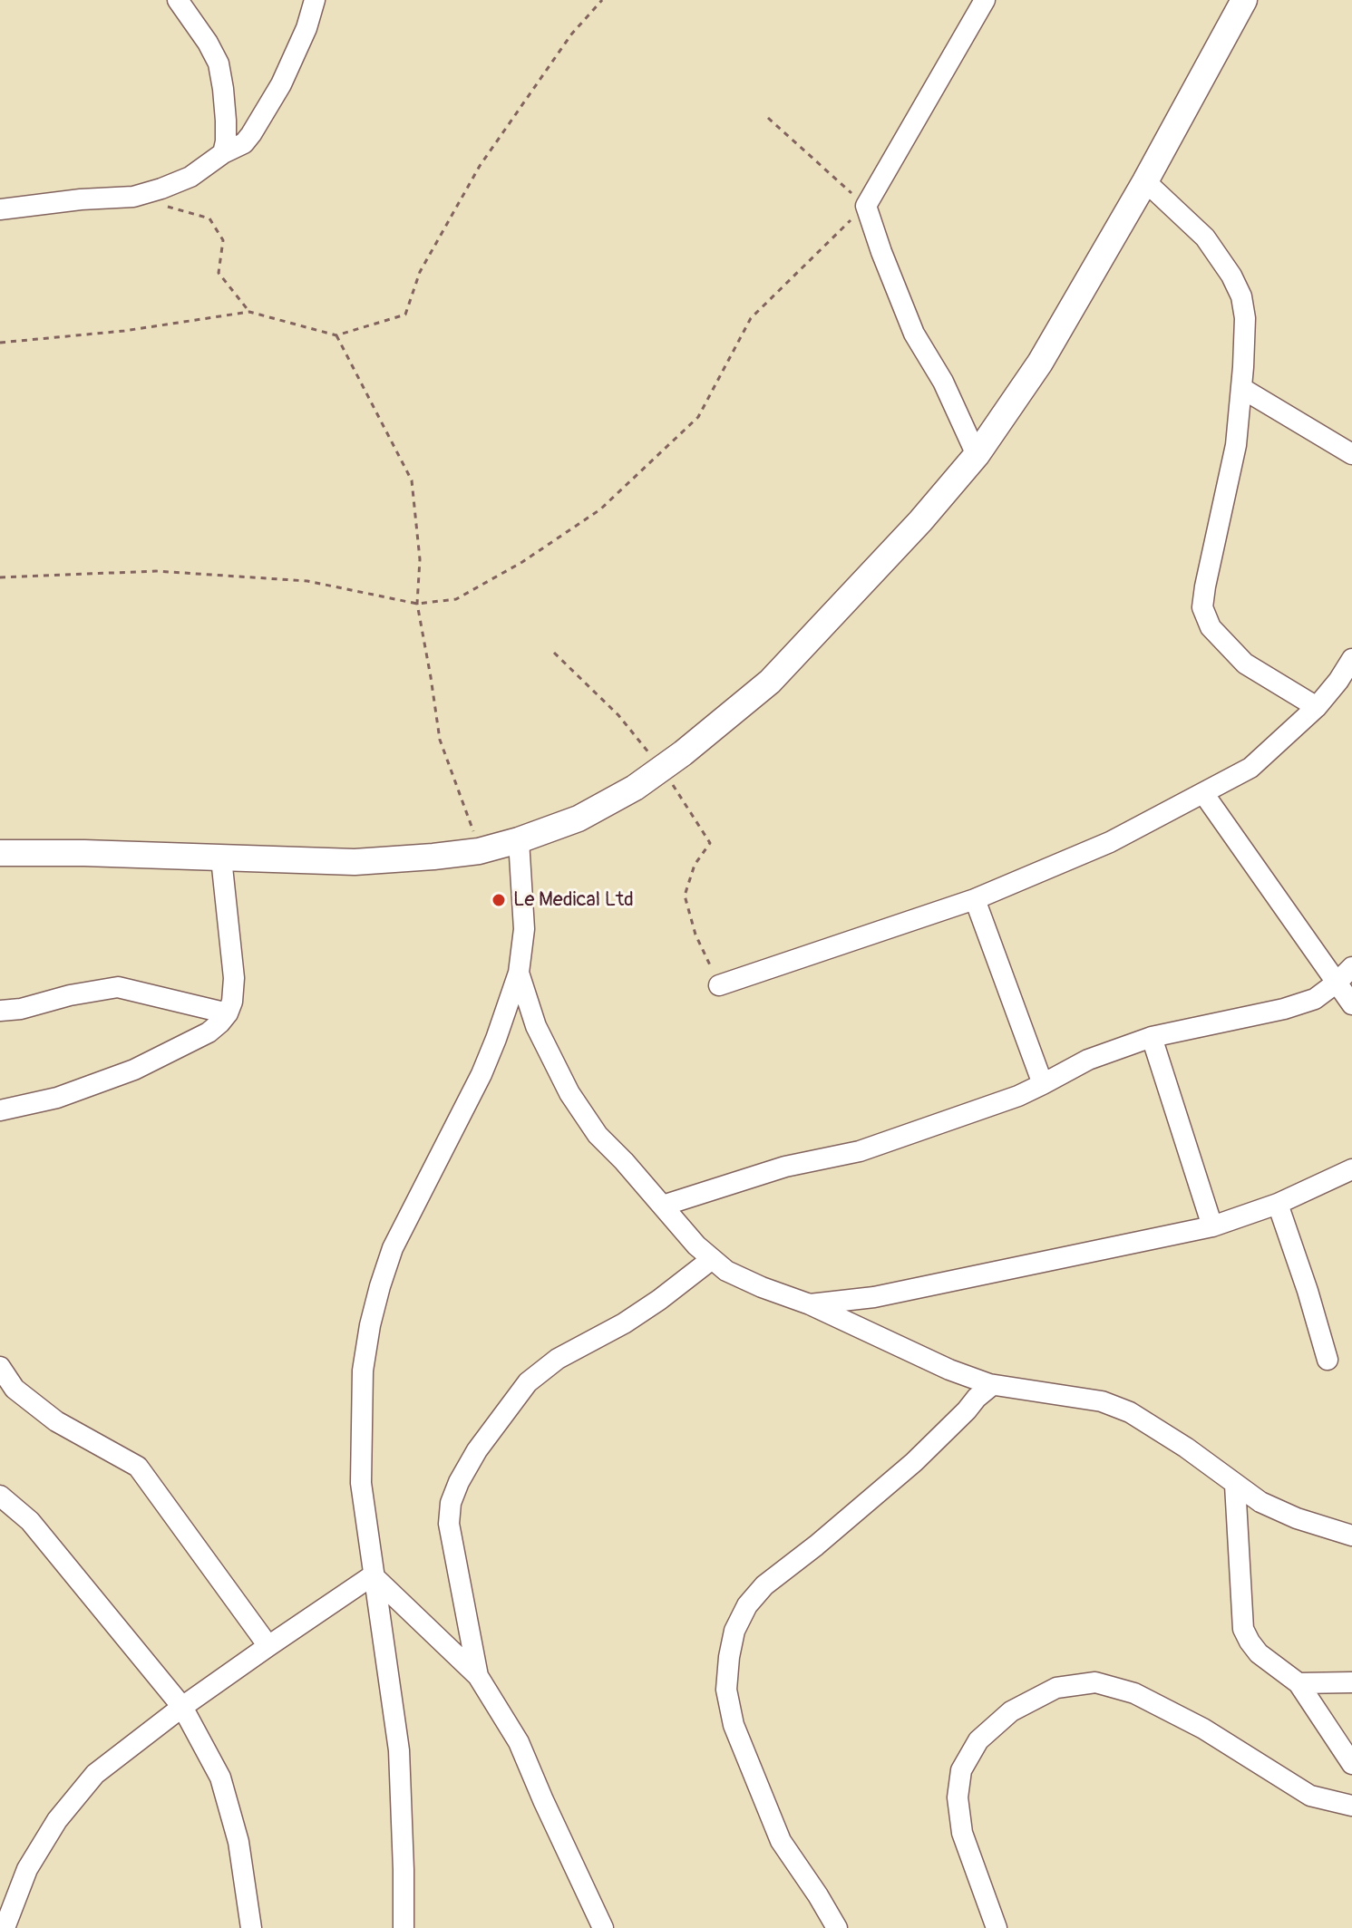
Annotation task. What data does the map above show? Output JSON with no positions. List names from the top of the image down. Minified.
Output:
{"places":["Le Medical Ltd"]}
